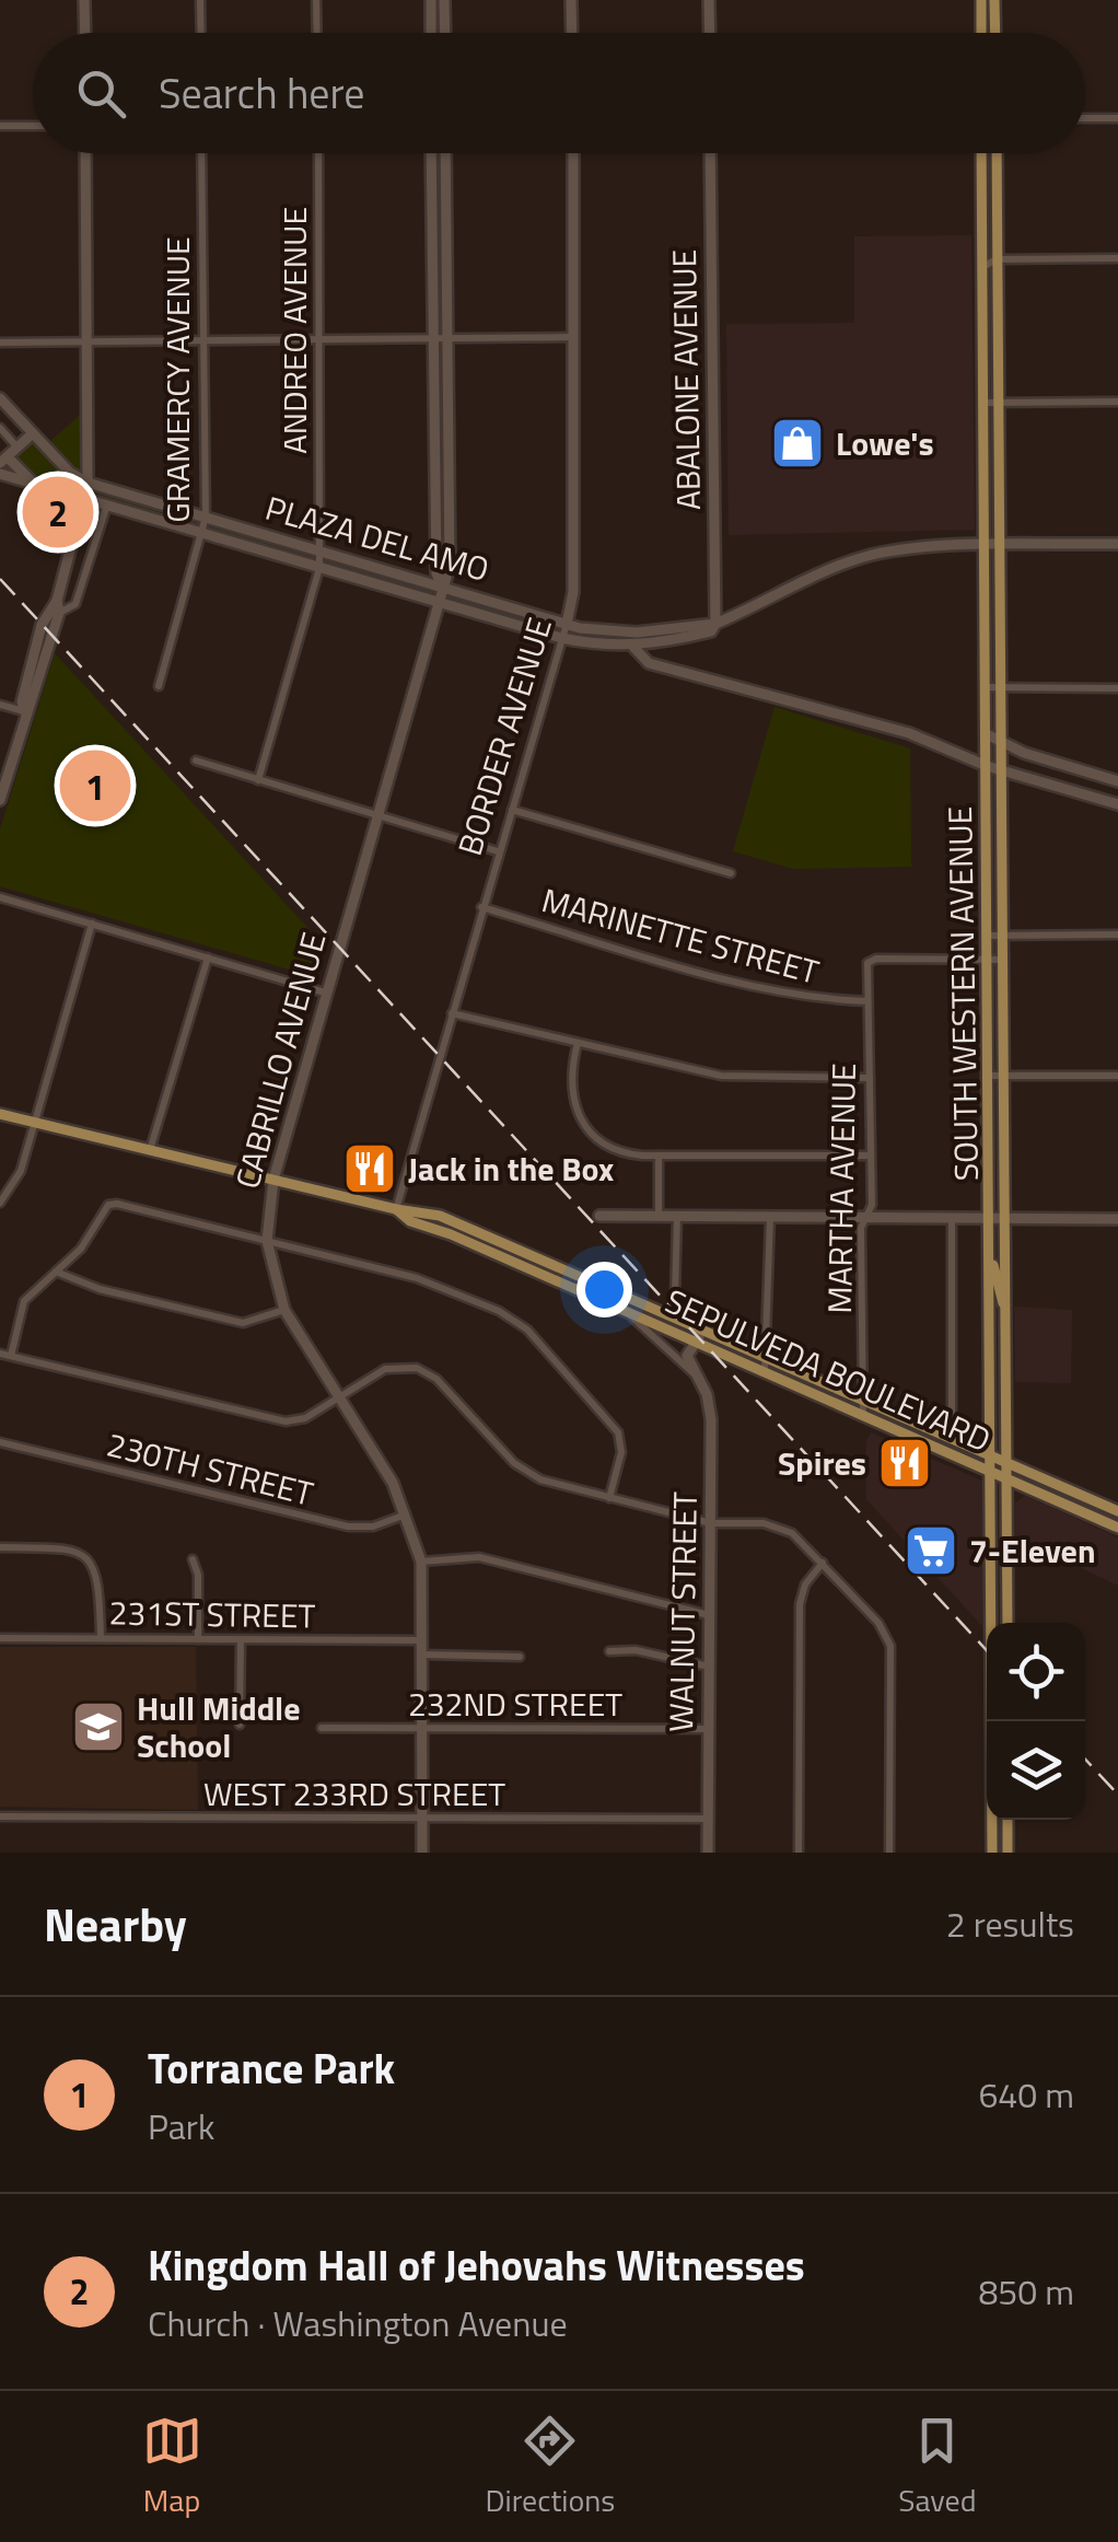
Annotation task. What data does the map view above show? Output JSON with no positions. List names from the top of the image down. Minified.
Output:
{"streets":{"main road":["SOUTH WESTERN AVENUE","SEPULVEDA BOULEVARD"],"street":["ANDREO AVENUE","GRAMERCY AVENUE","ABALONE AVENUE","PLAZA DEL AMO","BORDER AVENUE","MARINETTE STREET","CABRILLO AVENUE","MARTHA AVENUE","230TH STREET","WALNUT STREET","231ST STREET","232ND STREET","WEST 233RD STREET"]},"crossings":[["ANDREO AVENUE","PLAZA DEL AMO"],["GRAMERCY AVENUE","PLAZA DEL AMO"],["ABALONE AVENUE","PLAZA DEL AMO"],["PLAZA DEL AMO","BORDER AVENUE"],["PLAZA DEL AMO","SOUTH WESTERN AVENUE"],["PLAZA DEL AMO","CABRILLO AVENUE"],["BORDER AVENUE","MARINETTE STREET"],["BORDER AVENUE","SEPULVEDA BOULEVARD"],["MARINETTE STREET","MARTHA AVENUE"],["SOUTH WESTERN AVENUE","MARTHA AVENUE"],["SOUTH WESTERN AVENUE","SEPULVEDA BOULEVARD"],["CABRILLO AVENUE","SEPULVEDA BOULEVARD"],["CABRILLO AVENUE","230TH STREET"],["CABRILLO AVENUE","231ST STREET"],["CABRILLO AVENUE","232ND STREET"],["CABRILLO AVENUE","WEST 233RD STREET"],["MARTHA AVENUE","SEPULVEDA BOULEVARD"],["SEPULVEDA BOULEVARD","WALNUT STREET"],["WALNUT STREET","232ND STREET"],["WALNUT STREET","WEST 233RD STREET"]],"places":{"shop":["Lowe's"],"restaurant":["Jack in the Box","Spires"],"supermarket":["7-Eleven"],"school or university":["Hull Middle School"]},"page":{"search":"Search here","pins":["2","1"],"heading":["Nearby","2 results"],"list":[{"mark":"1","name":"Torrance Park","note":"Park","value":"640 m"},{"mark":"2","name":"Kingdom Hall of Jehovahs Witnesses","note":"Church · Washington Avenue","value":"850 m"}],"nav":["Map","Directions","Saved"]}}
